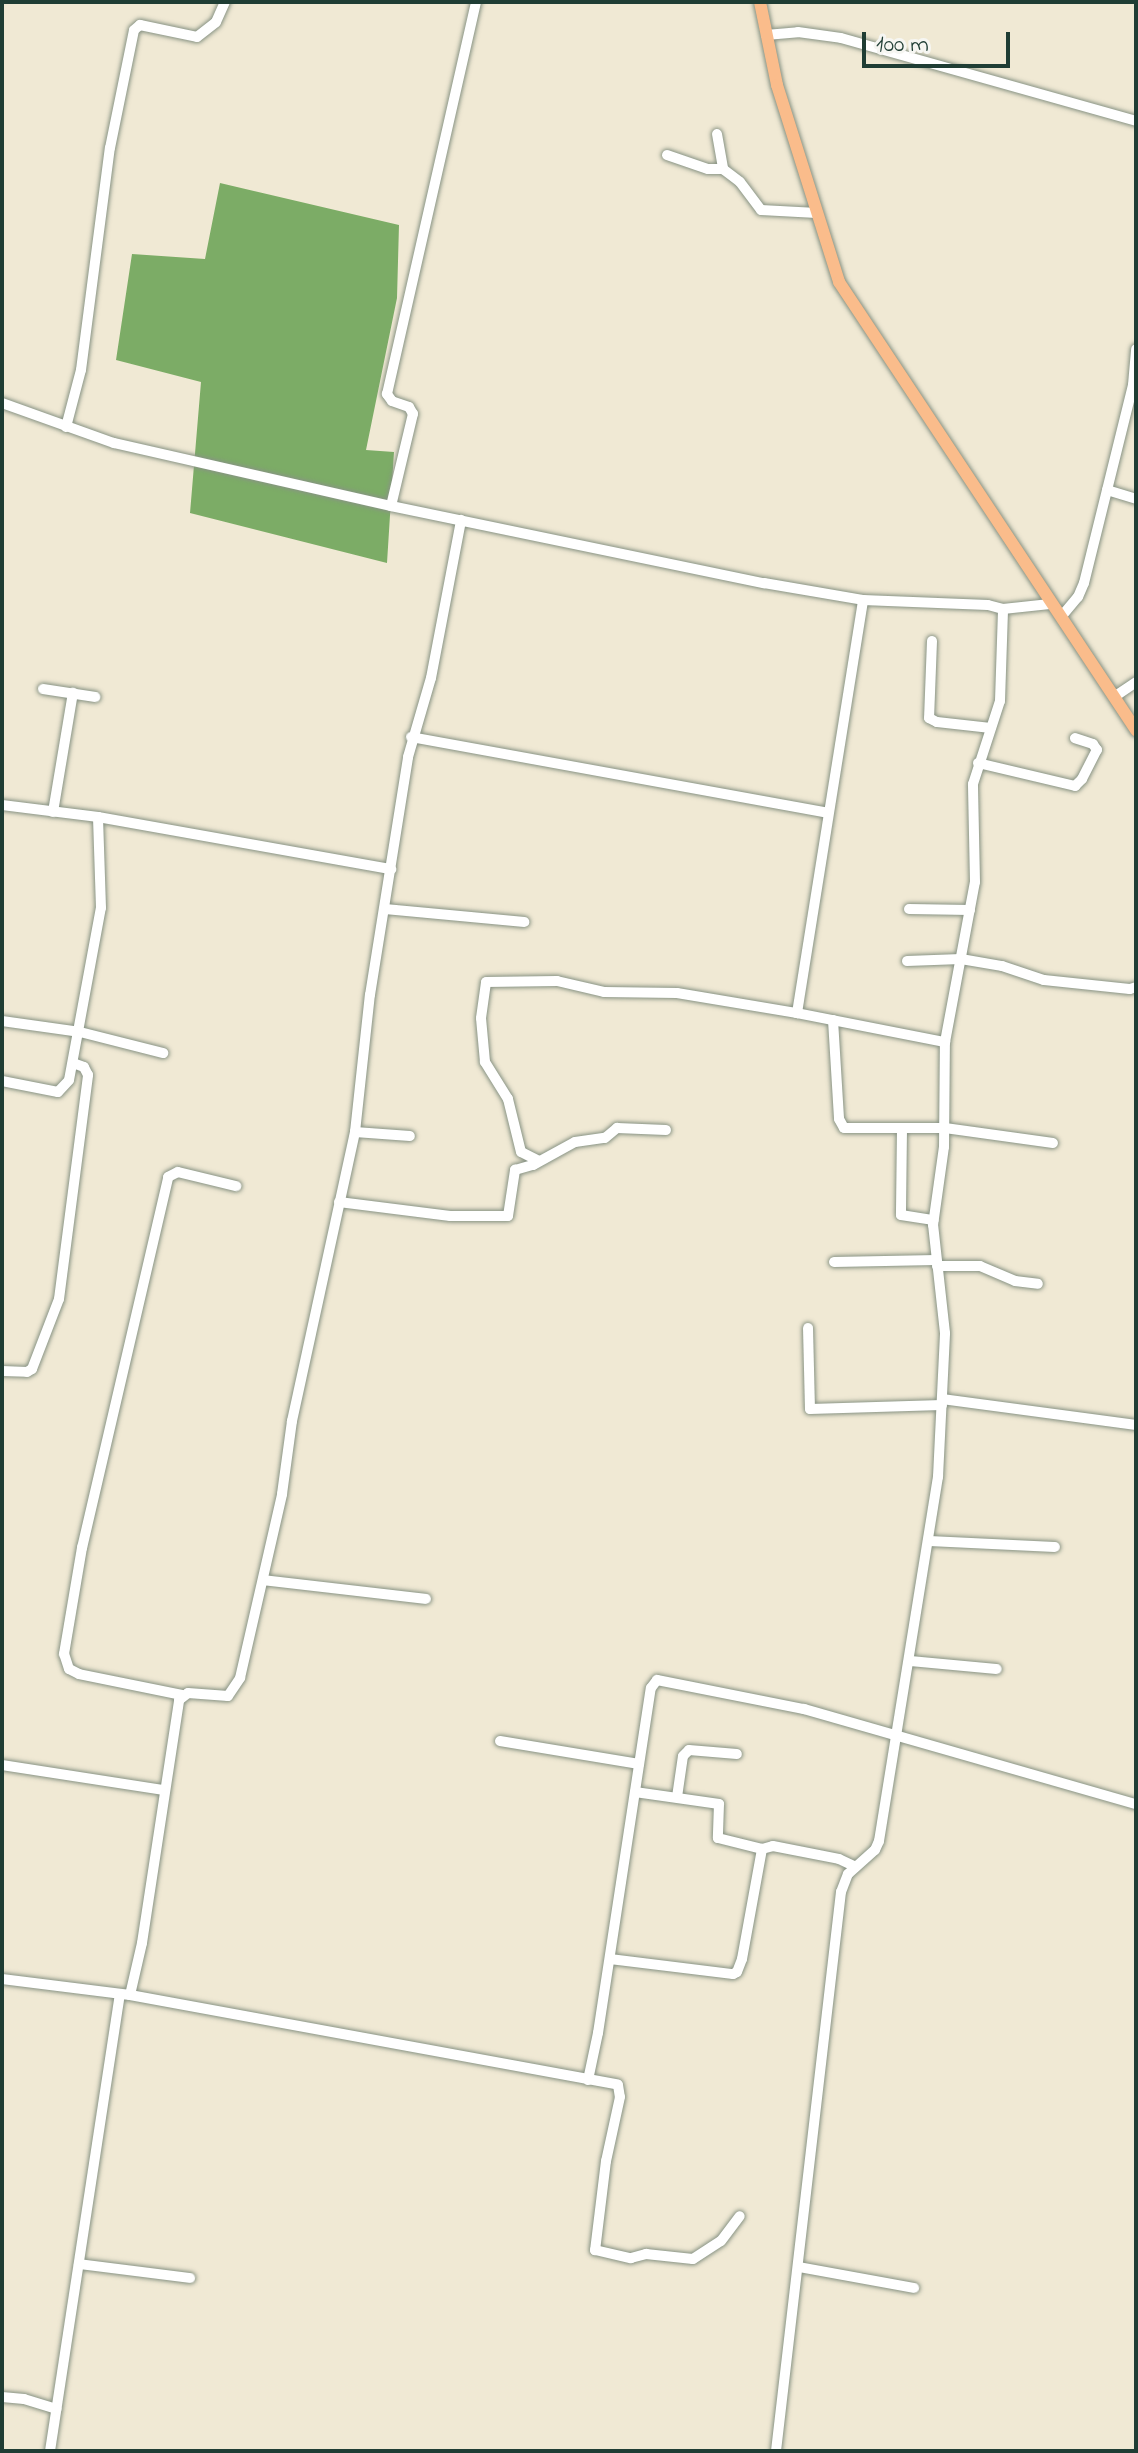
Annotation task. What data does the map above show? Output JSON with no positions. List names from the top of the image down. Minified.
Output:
{"scale_bar":"100 m"}
